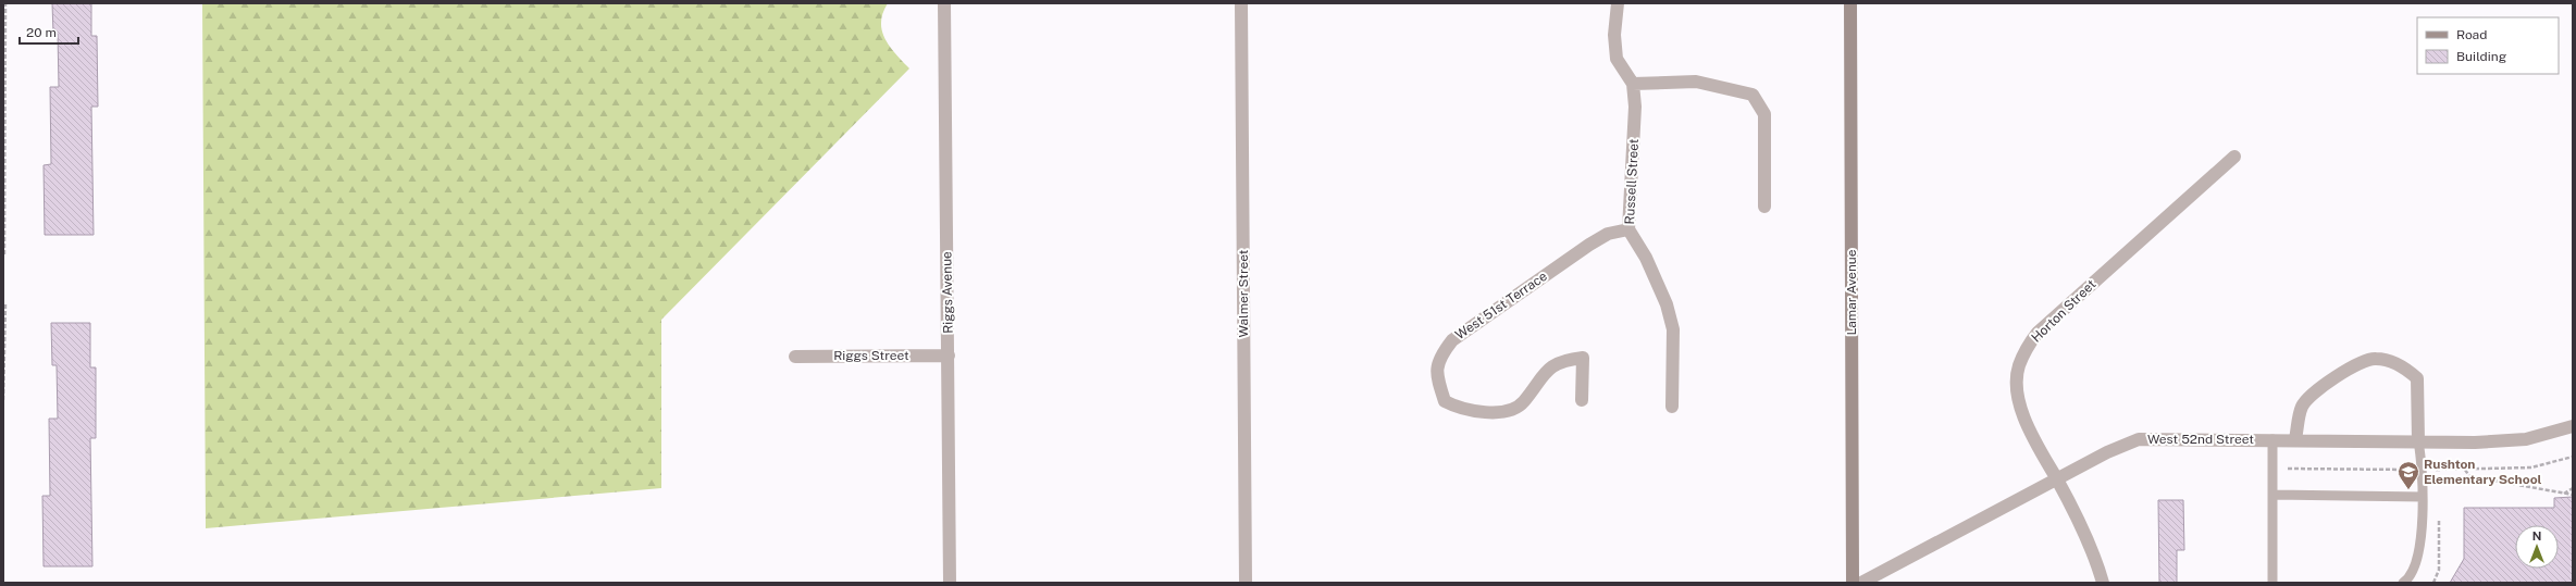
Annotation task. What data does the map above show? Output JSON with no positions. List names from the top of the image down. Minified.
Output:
{"streets":{"street":["Russell Street","Riggs Avenue","Lamar Avenue","Walmer Street","West 51st Terrace","Horton Street","Riggs Street","West 52nd Street"]},"crossings":[["Russell Street","West 51st Terrace"],["Riggs Avenue","Riggs Street"],["Horton Street","West 52nd Street"]],"places":{"school or university":["Rushton Elementary School"]},"legend":["Road","Building"],"scale_bar":"20 m","north":"top"}
